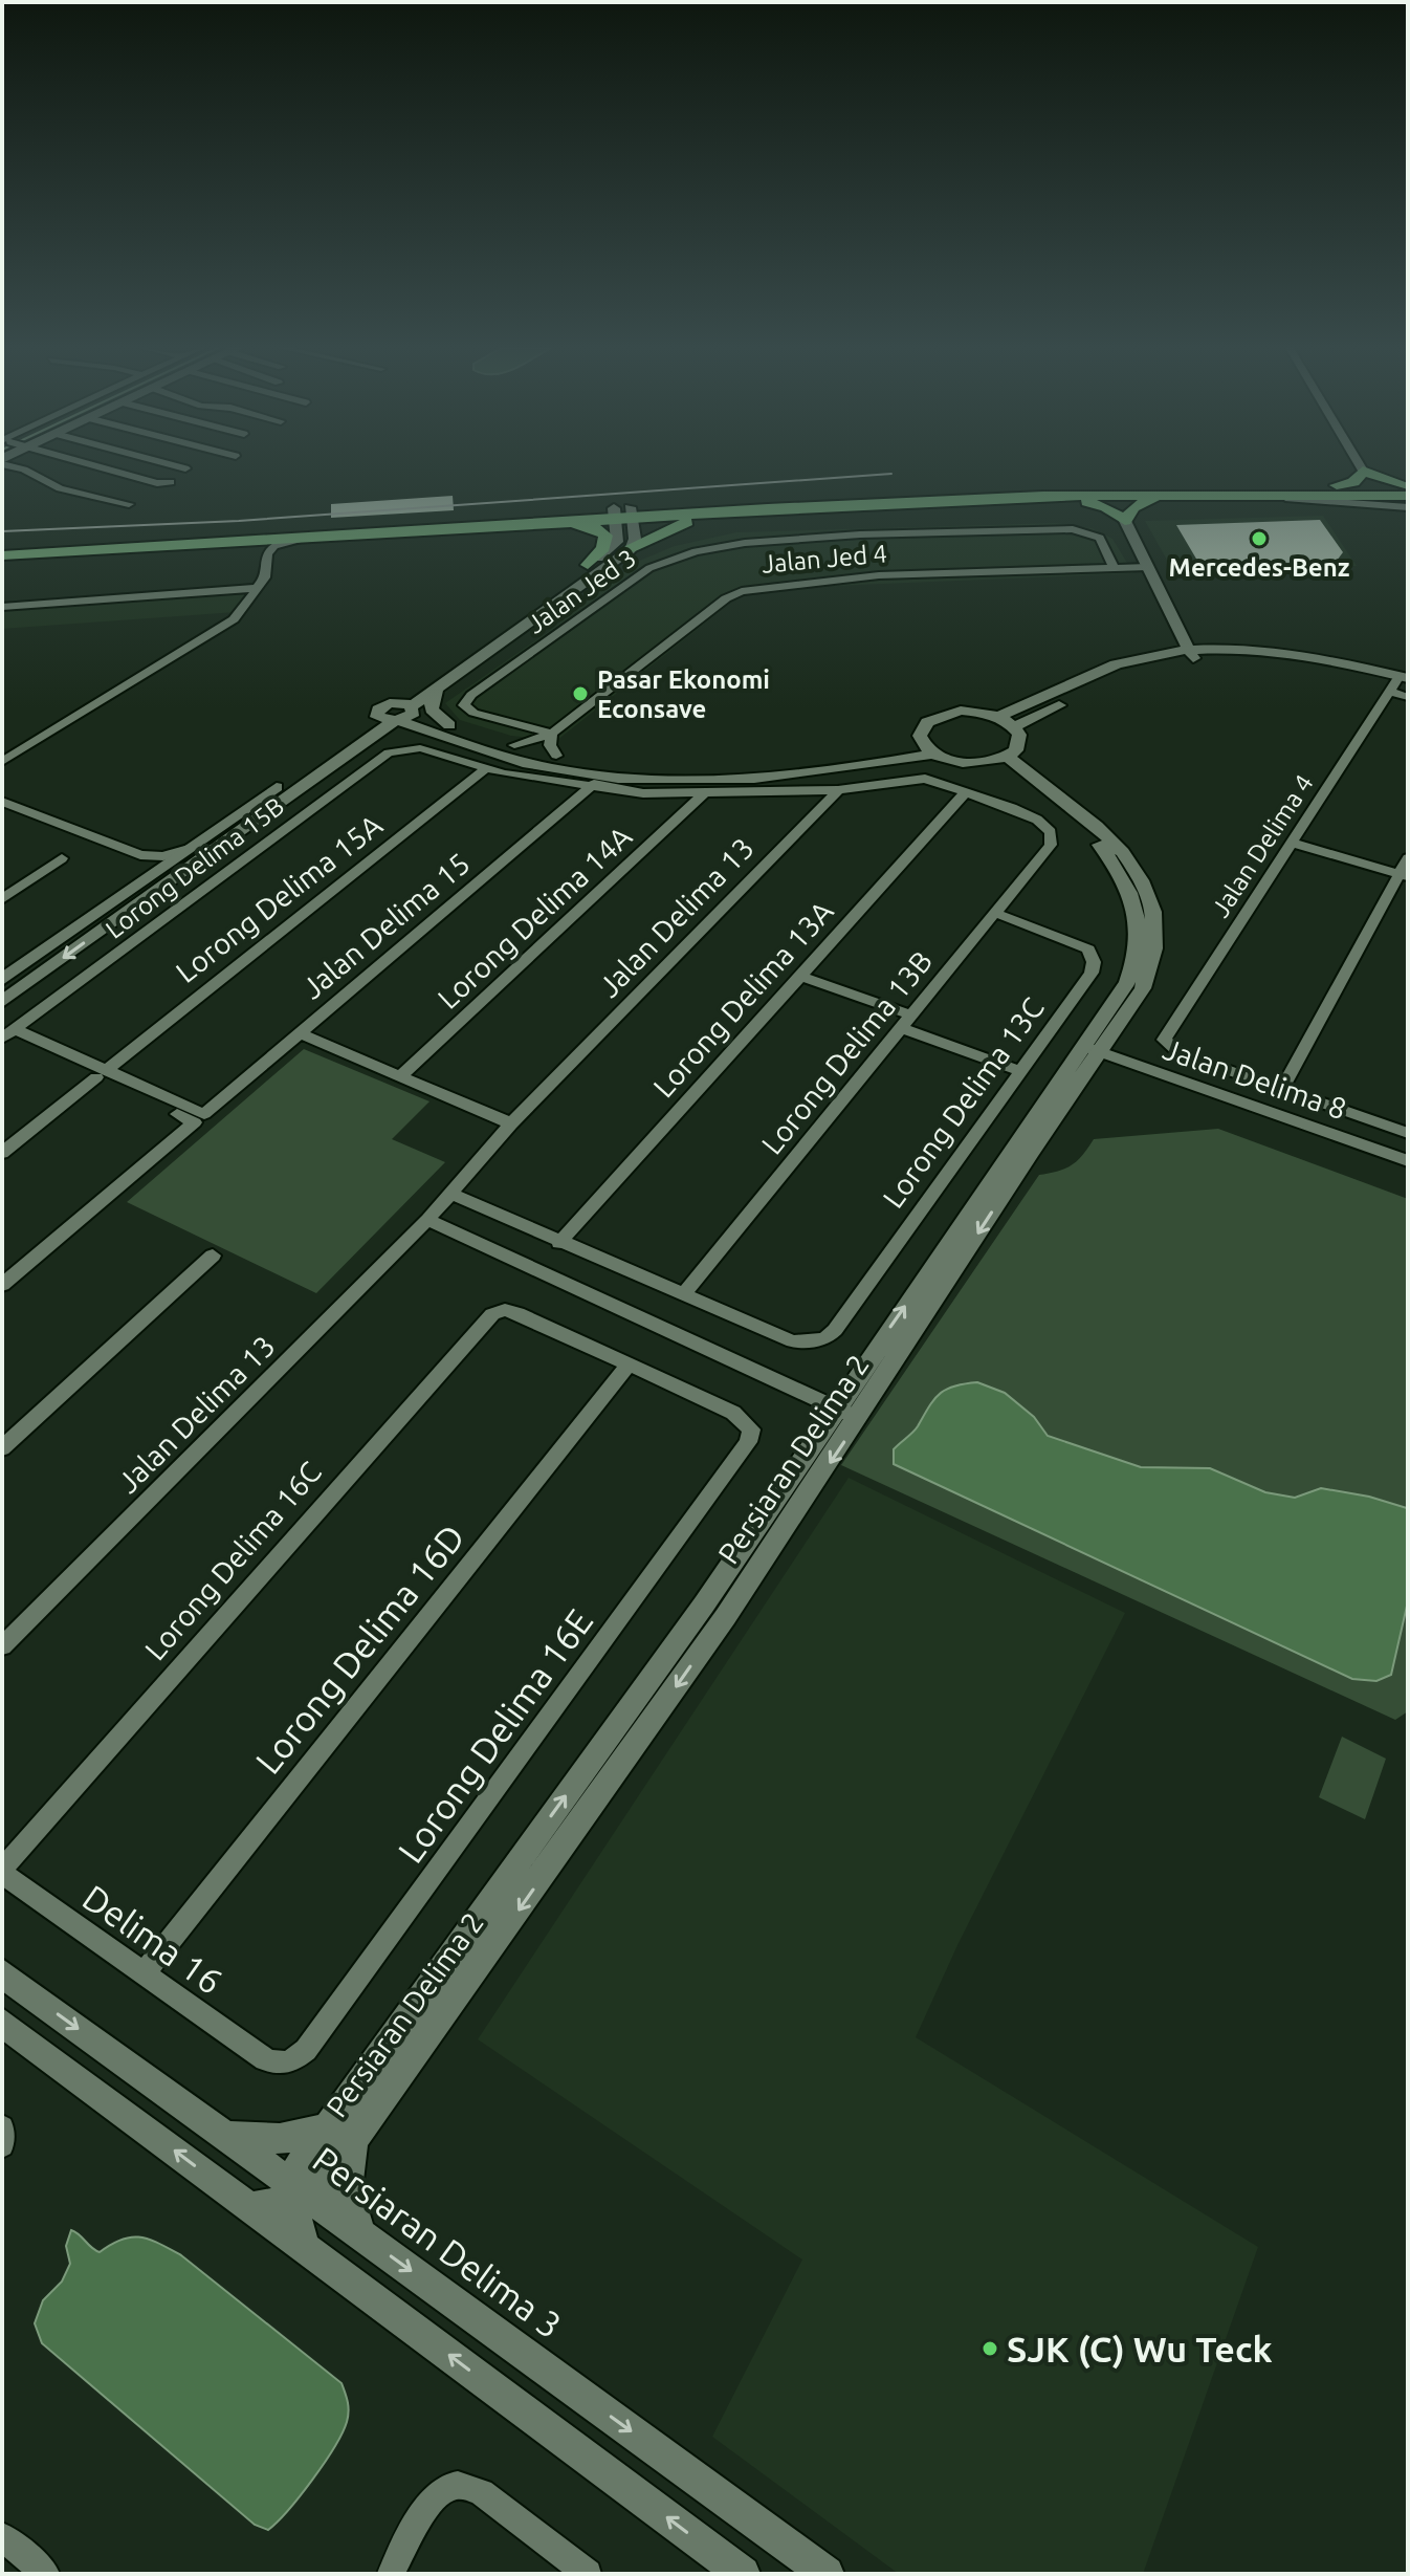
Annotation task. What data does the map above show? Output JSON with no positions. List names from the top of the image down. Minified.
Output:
{"streets":{"street":["Jalan Jed 4","Jalan Jed 3","Jalan Delima 4","Lorong Delima 15B","Lorong Delima 15A","Lorong Delima 14A","Jalan Delima 13","Jalan Delima 15","Lorong Delima 13A","Lorong Delima 13B","Jalan Delima 8","Lorong Delima 13C","Persiaran Delima 2","Lorong Delima 16C","Lorong Delima 16D","Lorong Delima 16E","Delima 16","Persiaran Delima 3"]},"crossings":[["Jalan Jed 4","Jalan Jed 3"],["Lorong Delima 15B","Lorong Delima 15A"],["Lorong Delima 13A","Lorong Delima 13B"],["Lorong Delima 13B","Lorong Delima 13C"],["Jalan Delima 8","Persiaran Delima 2"],["Persiaran Delima 2","Persiaran Delima 3"],["Lorong Delima 16C","Lorong Delima 16D"],["Lorong Delima 16C","Lorong Delima 16E"],["Lorong Delima 16C","Delima 16"],["Lorong Delima 16D","Lorong Delima 16E"],["Lorong Delima 16D","Delima 16"],["Lorong Delima 16E","Delima 16"]],"places":["Mercedes-Benz","Pasar Ekonomi Econsave","SJK (C) Wu Teck"]}
